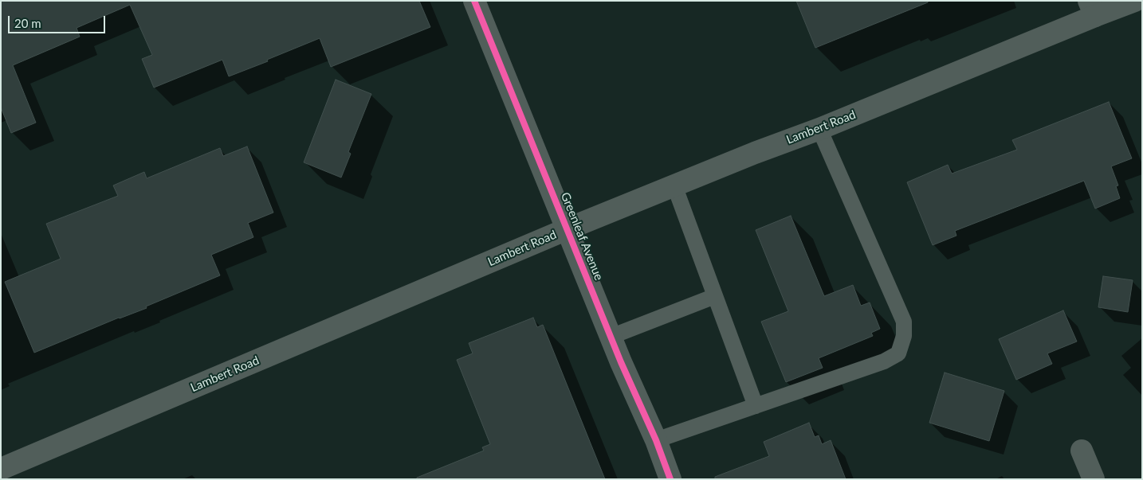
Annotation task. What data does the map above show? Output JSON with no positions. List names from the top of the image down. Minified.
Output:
{"streets":{"main road":["Lambert Road","Greenleaf Avenue"]},"crossings":[["Lambert Road","Greenleaf Avenue"]],"scale_bar":"20 m"}
